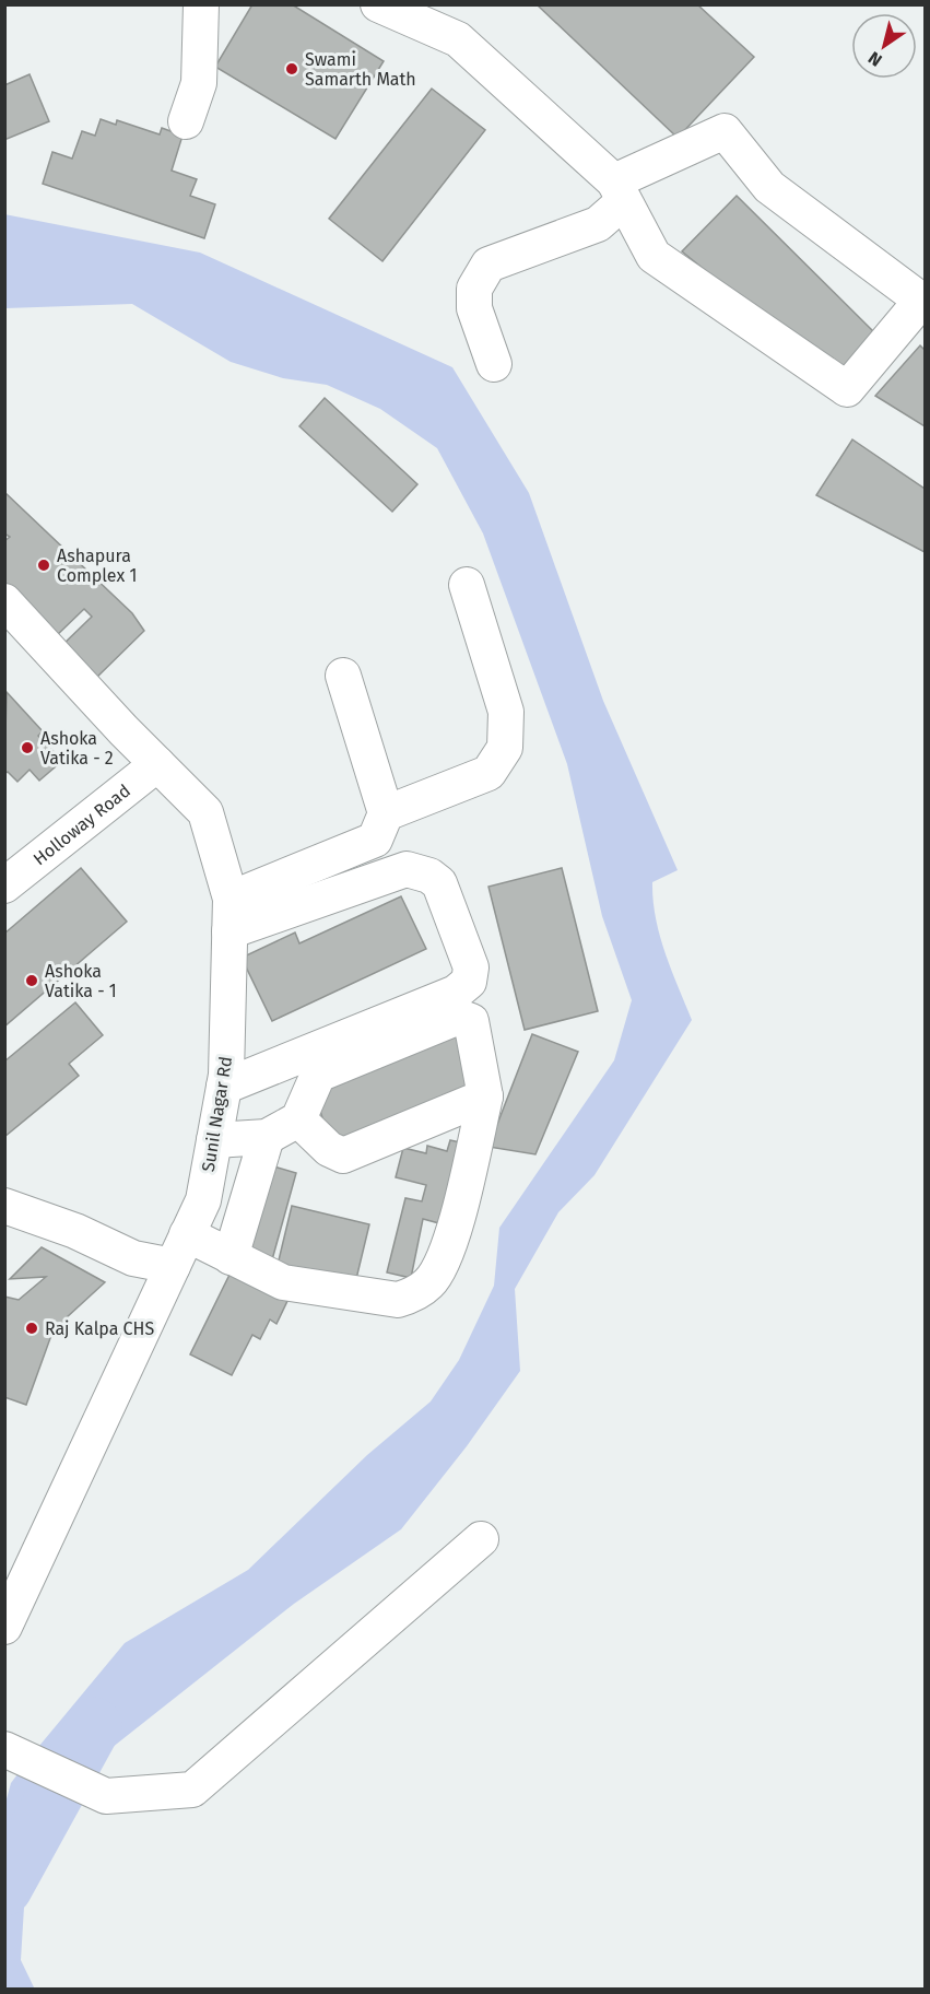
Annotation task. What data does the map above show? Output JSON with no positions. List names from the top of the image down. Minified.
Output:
{"streets":{"street":["Holloway Road","Sunil Nagar Rd"]},"crossings":[["Holloway Road","Sunil Nagar Rd"]],"places":["Swami Samarth Math","Ashapura Complex 1","Ashoka Vatika - 2","Ashoka Vatika - 1","Raj Kalpa CHS"],"north":"bottom left"}
